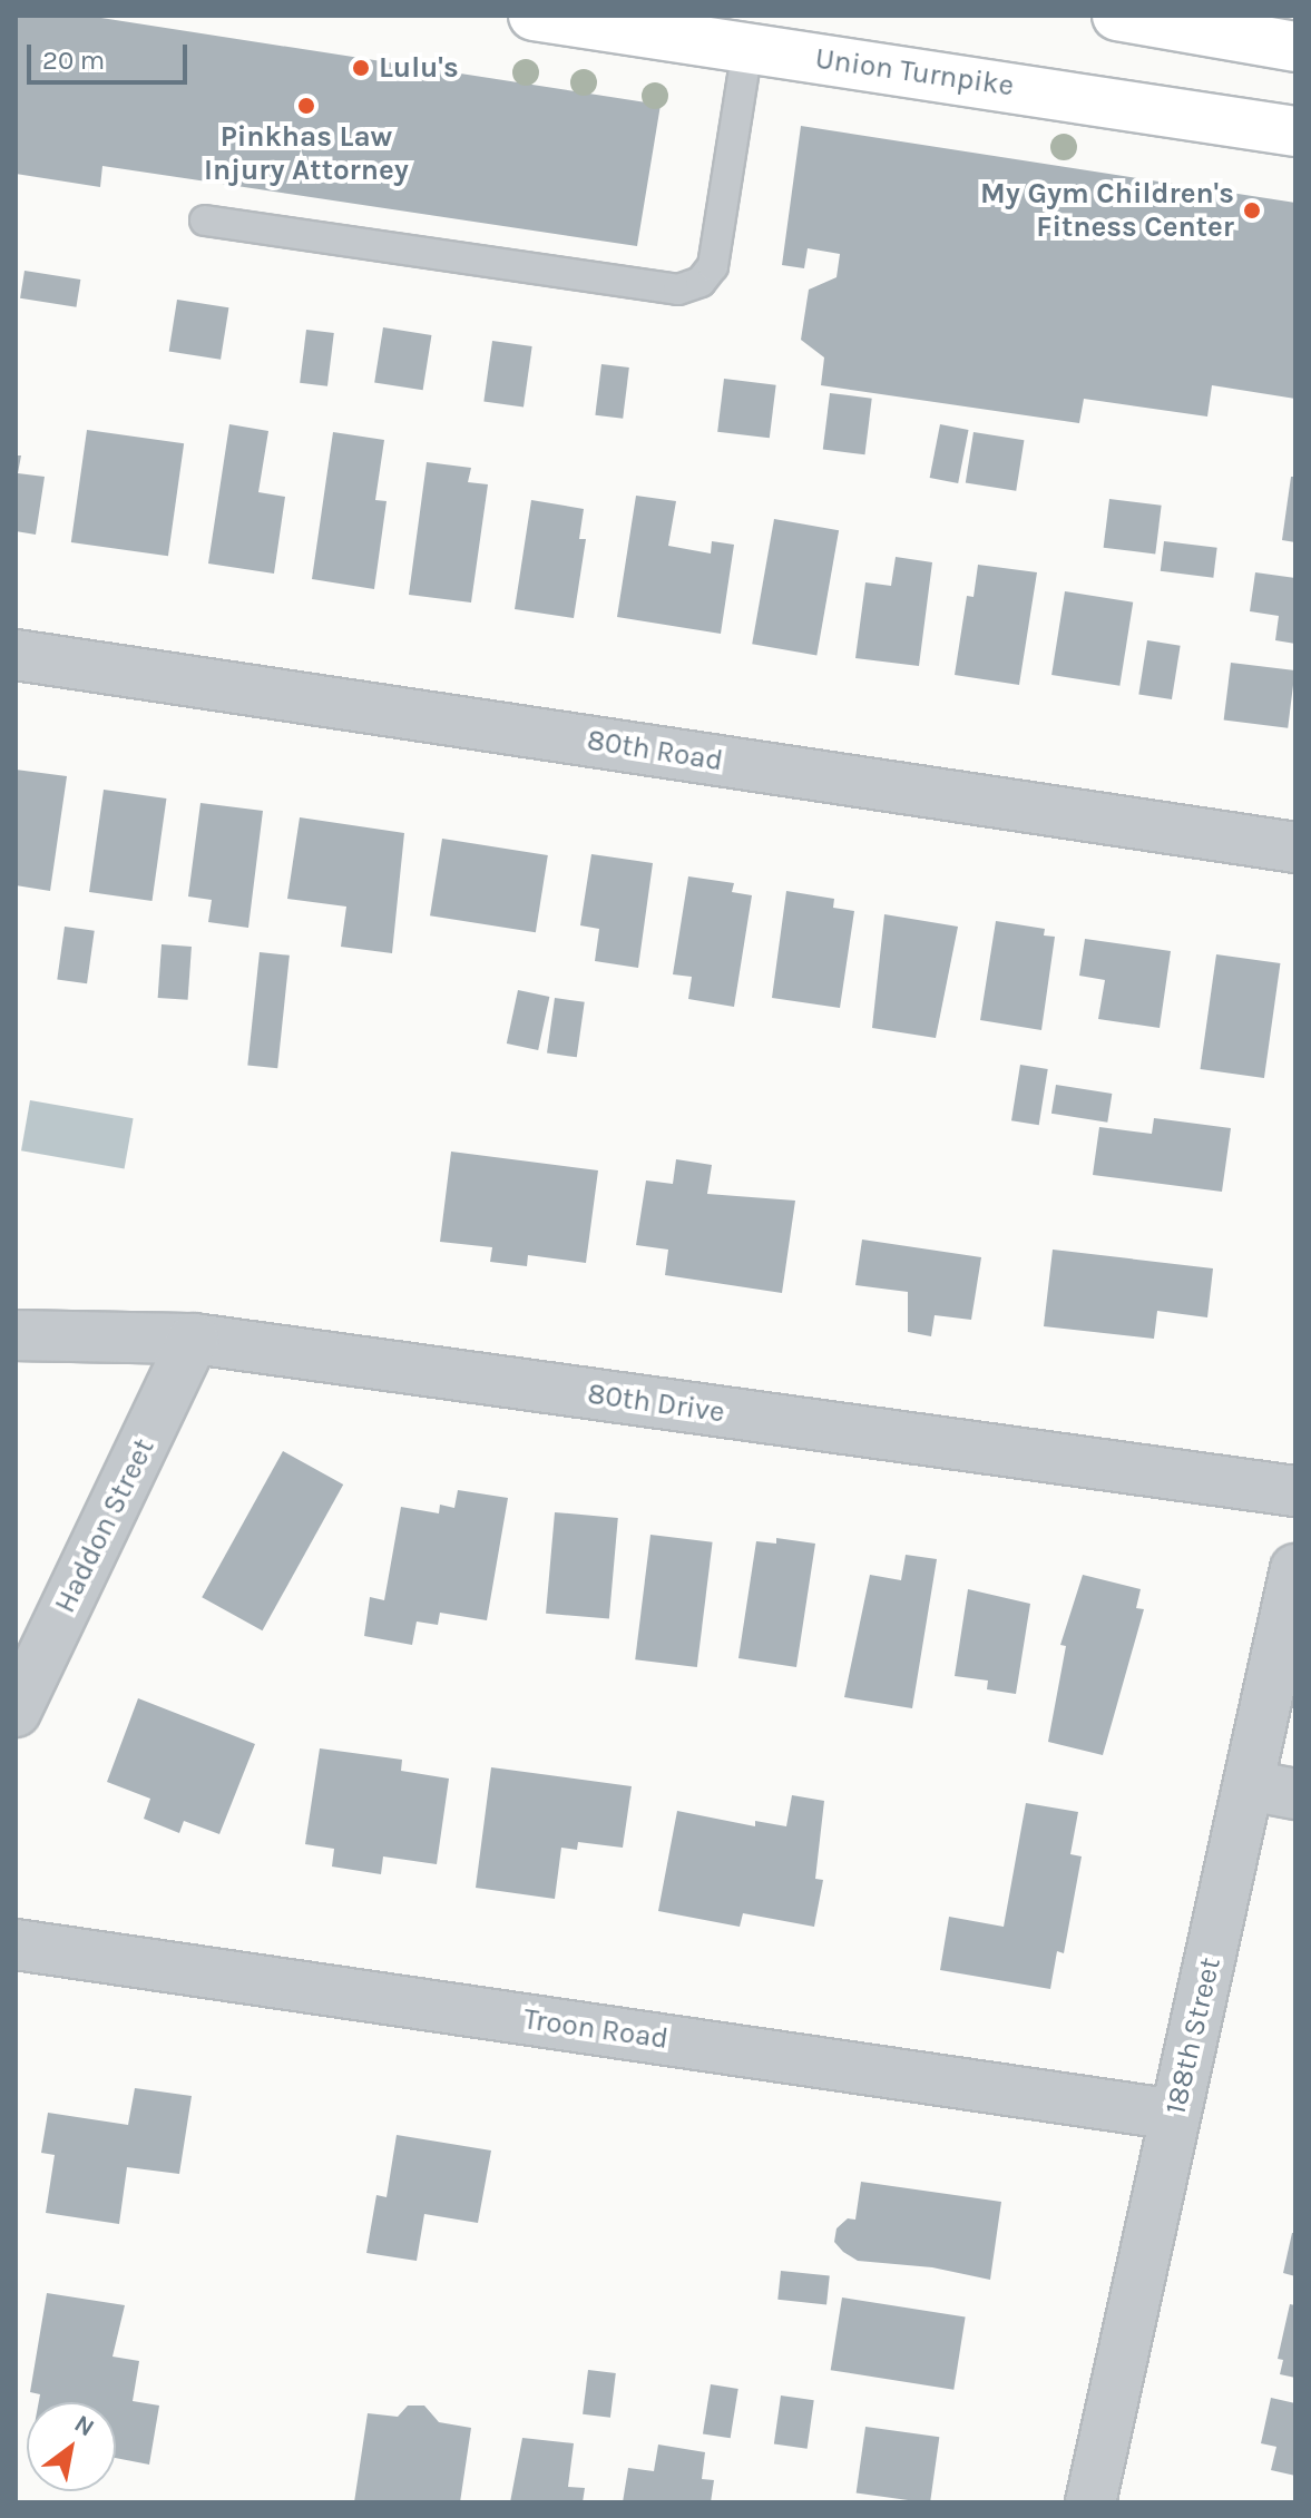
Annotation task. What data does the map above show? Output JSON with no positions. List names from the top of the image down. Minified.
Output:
{"streets":{"main road":["Union Turnpike"],"street":["80th Road","80th Drive","Haddon Street","Troon Road","188th Street"]},"crossings":[["80th Drive","Haddon Street"],["Troon Road","188th Street"]],"places":["Lulu's","Pinkhas Law Injury Attorney","My Gym Children's Fitness Center"],"scale_bar":"20 m","north":"top right"}
